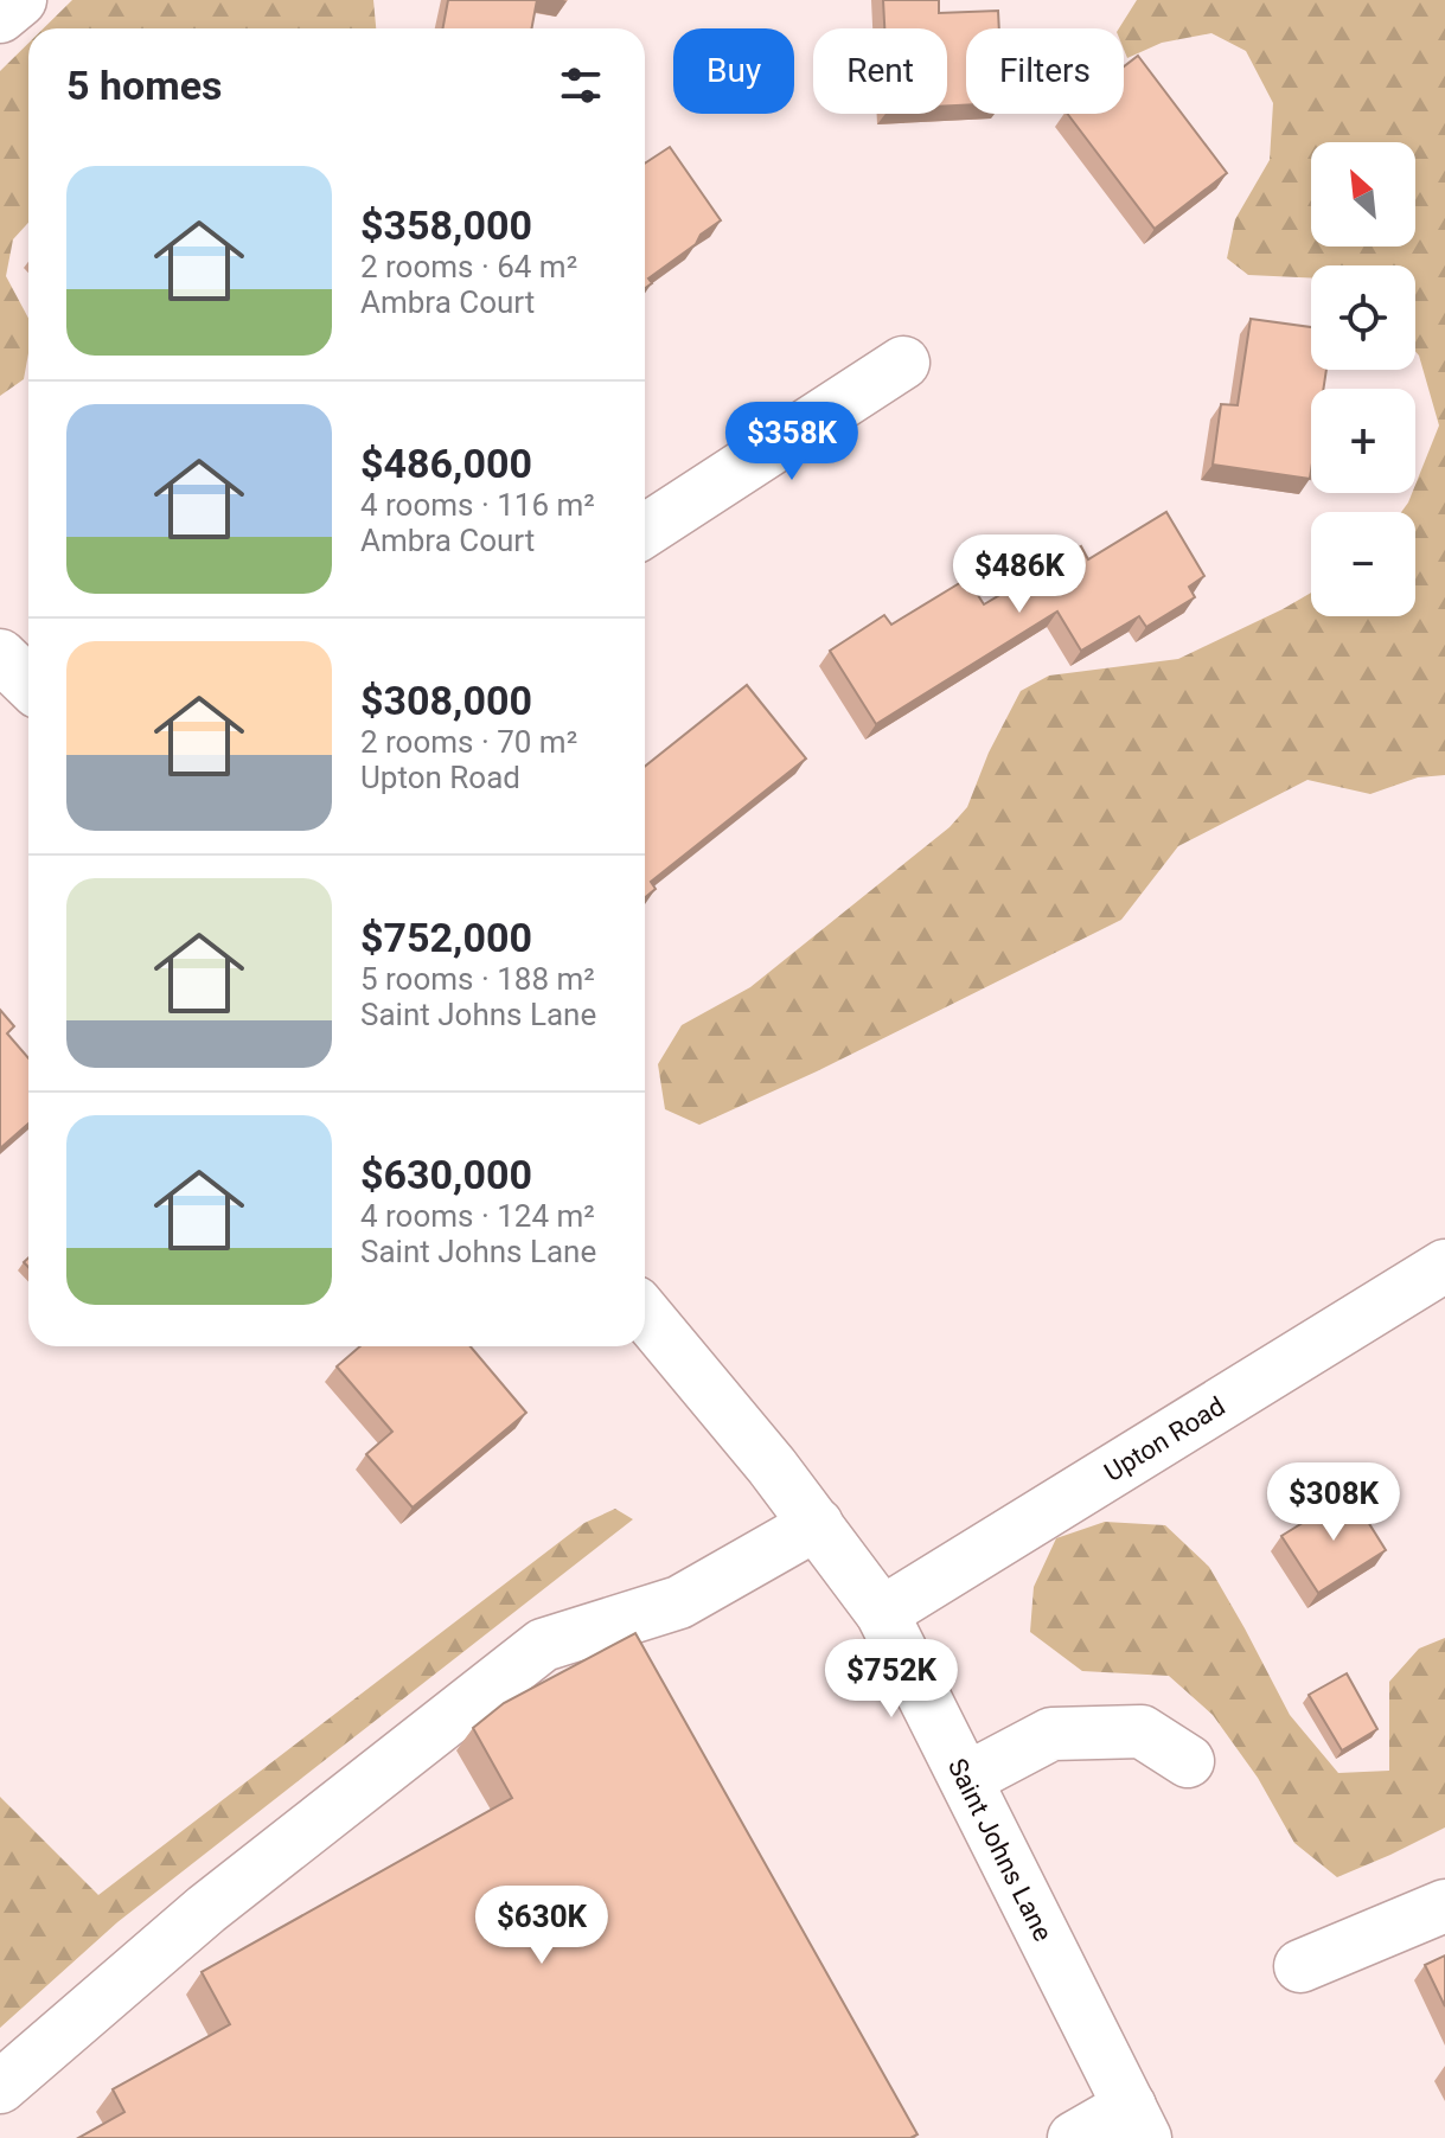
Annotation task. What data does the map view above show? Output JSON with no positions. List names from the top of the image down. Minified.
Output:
{"streets":{"street":["Upton Road","Saint Johns Lane"]},"crossings":[["Upton Road","Saint Johns Lane"]],"north":"top left","page":{"chip":["Buy","Rent","Filters"],"heading":"5 homes","map_buttons":["+","−"],"list":[{"name":"$358,000","note":"2 rooms · 64 m² · Ambra Court"},{"name":"$486,000","note":"4 rooms · 116 m² · Ambra Court"},{"name":"$308,000","note":"2 rooms · 70 m² · Upton Road"},{"name":"$752,000","note":"5 rooms · 188 m² · Saint Johns Lane"},{"name":"$630,000","note":"4 rooms · 124 m² · Saint Johns Lane"}],"price":["$358K","$486K","$308K","$752K","$630K"]}}
